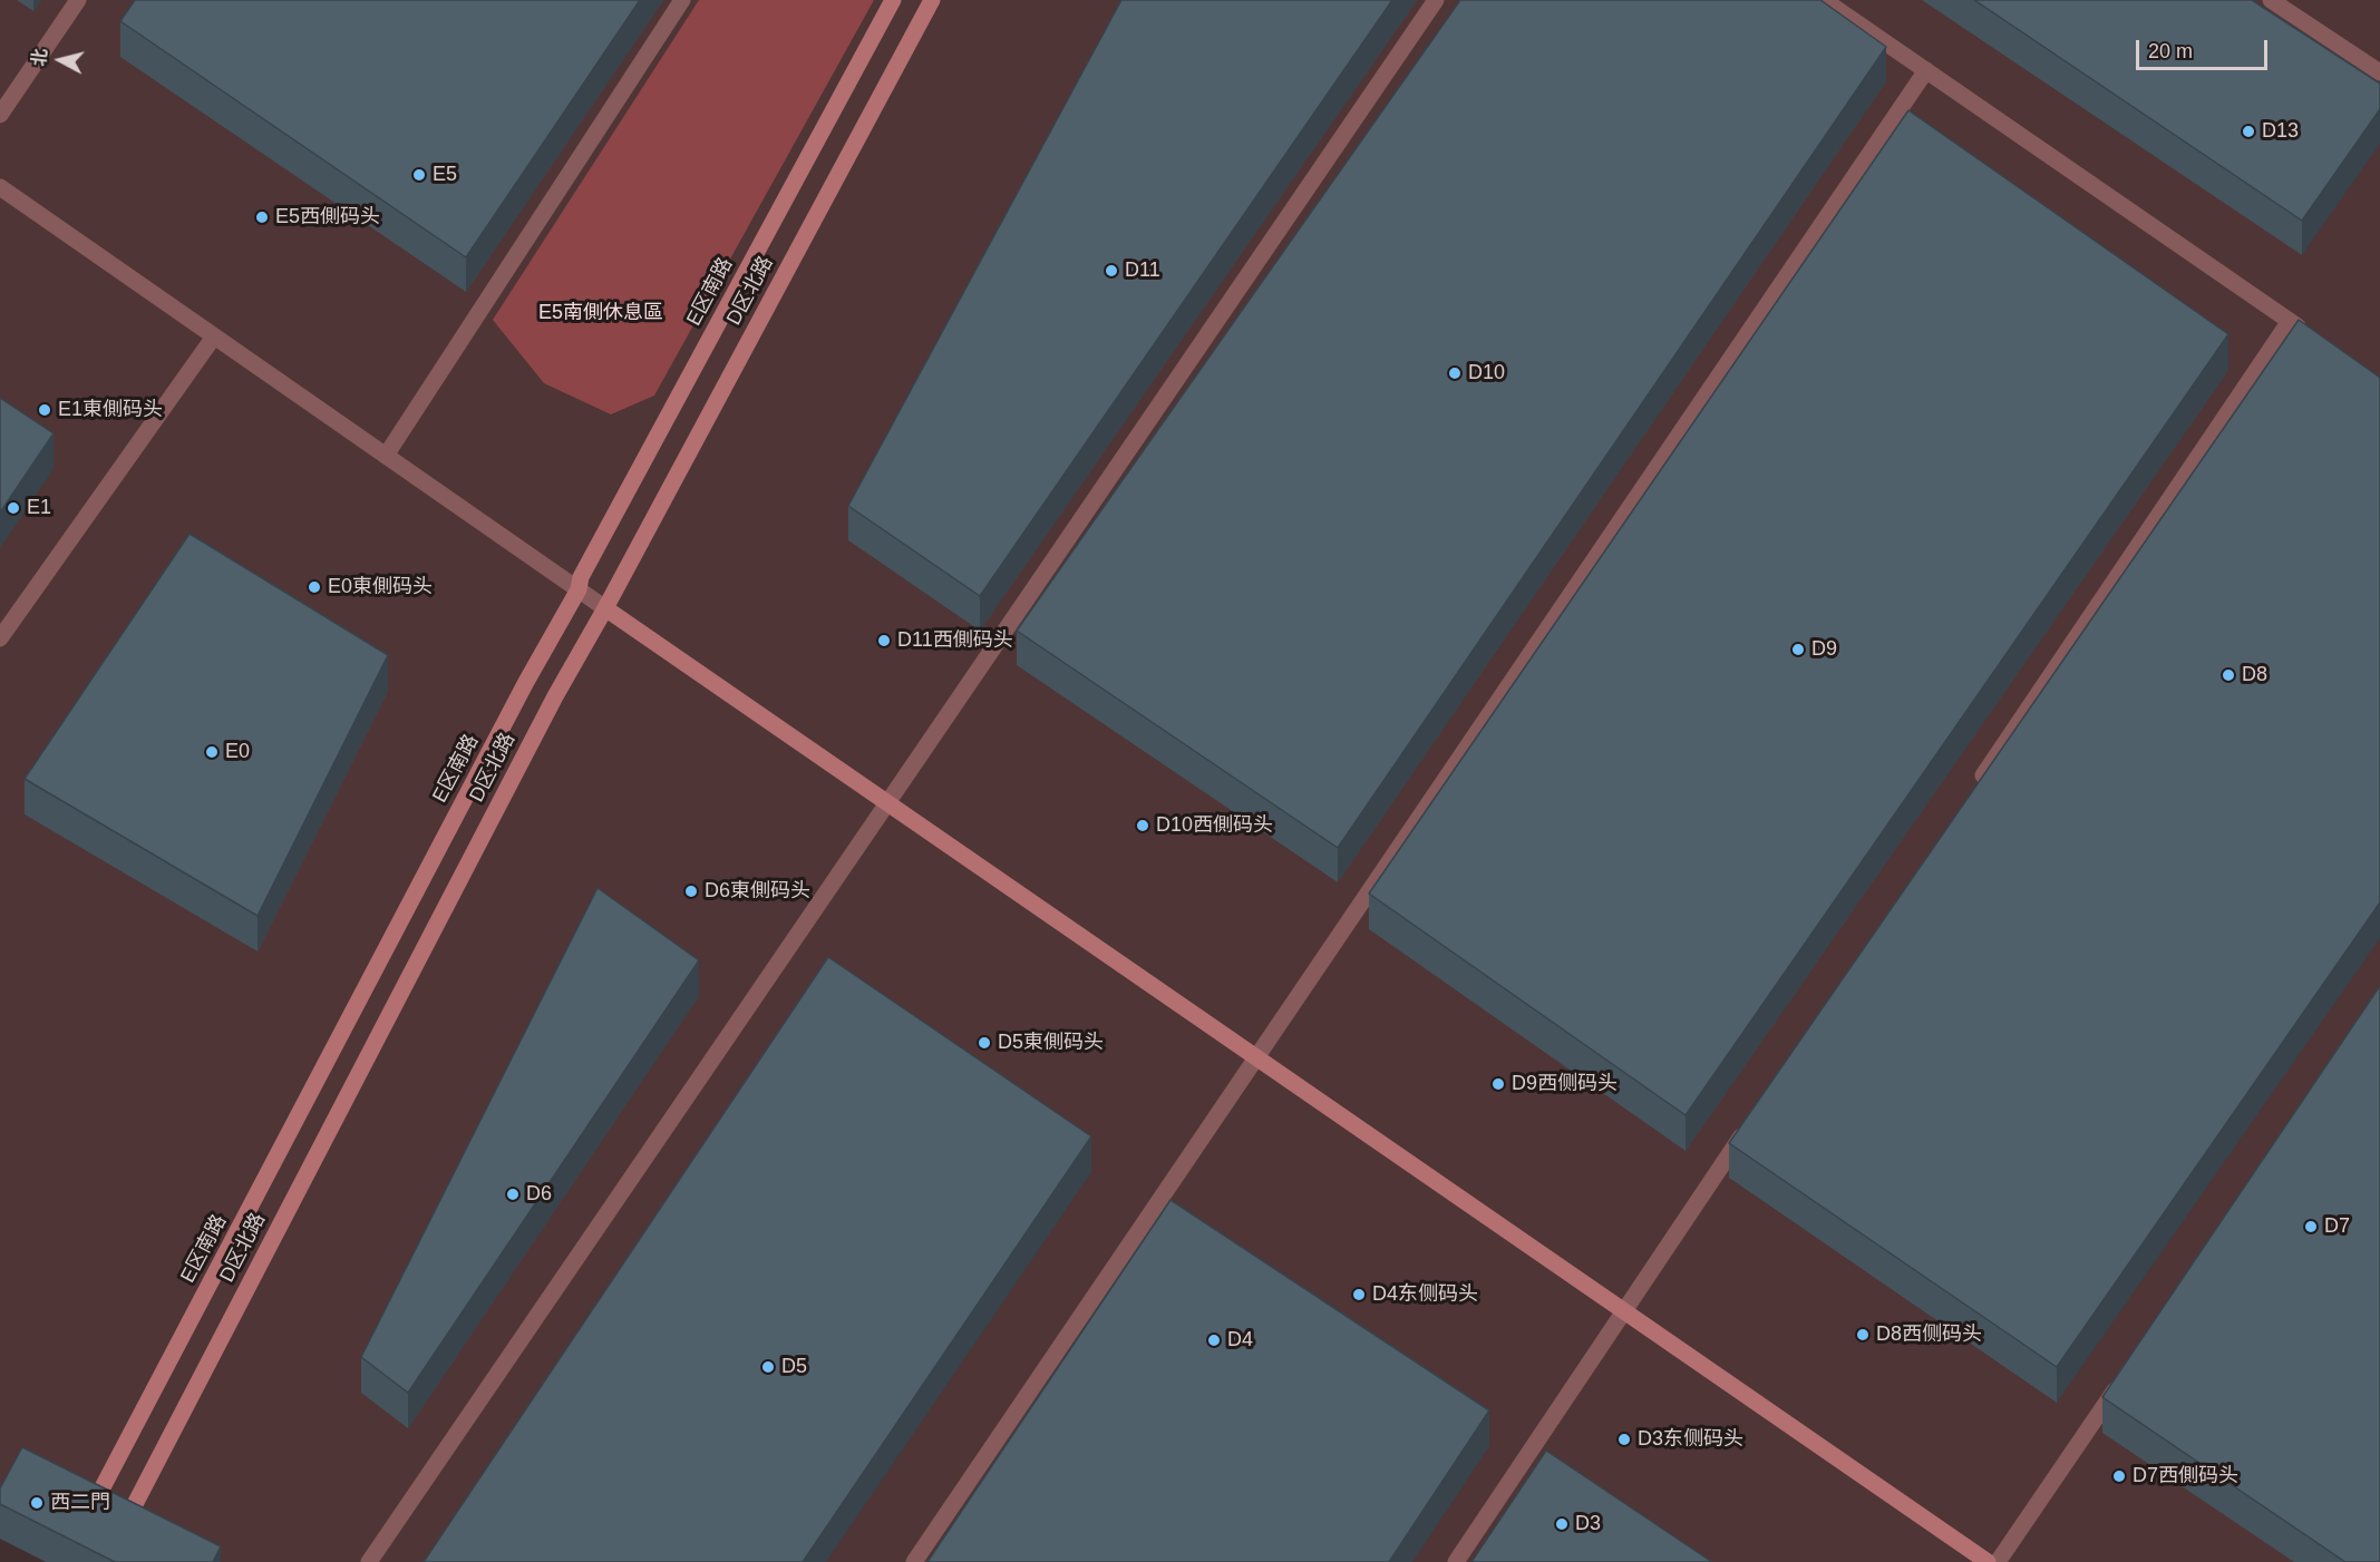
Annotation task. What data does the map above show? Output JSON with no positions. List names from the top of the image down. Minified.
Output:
{"streets":{"street":["D区北路","E区南路"]},"parks":["E5南側休息區"],"places":["D13","E5","E5西側码头","D11","D10","E1東側码头","E1","E0東側码头","D11西側码头","D9","D8","E0","D10西側码头","D6東側码头","D5東側码头","D9西侧码头","D6","D7","D4东侧码头","D8西侧码头","D4","D5","D3东侧码头","D7西側码头","西二門","D3"],"scale_bar":"20 m","north":"left"}
